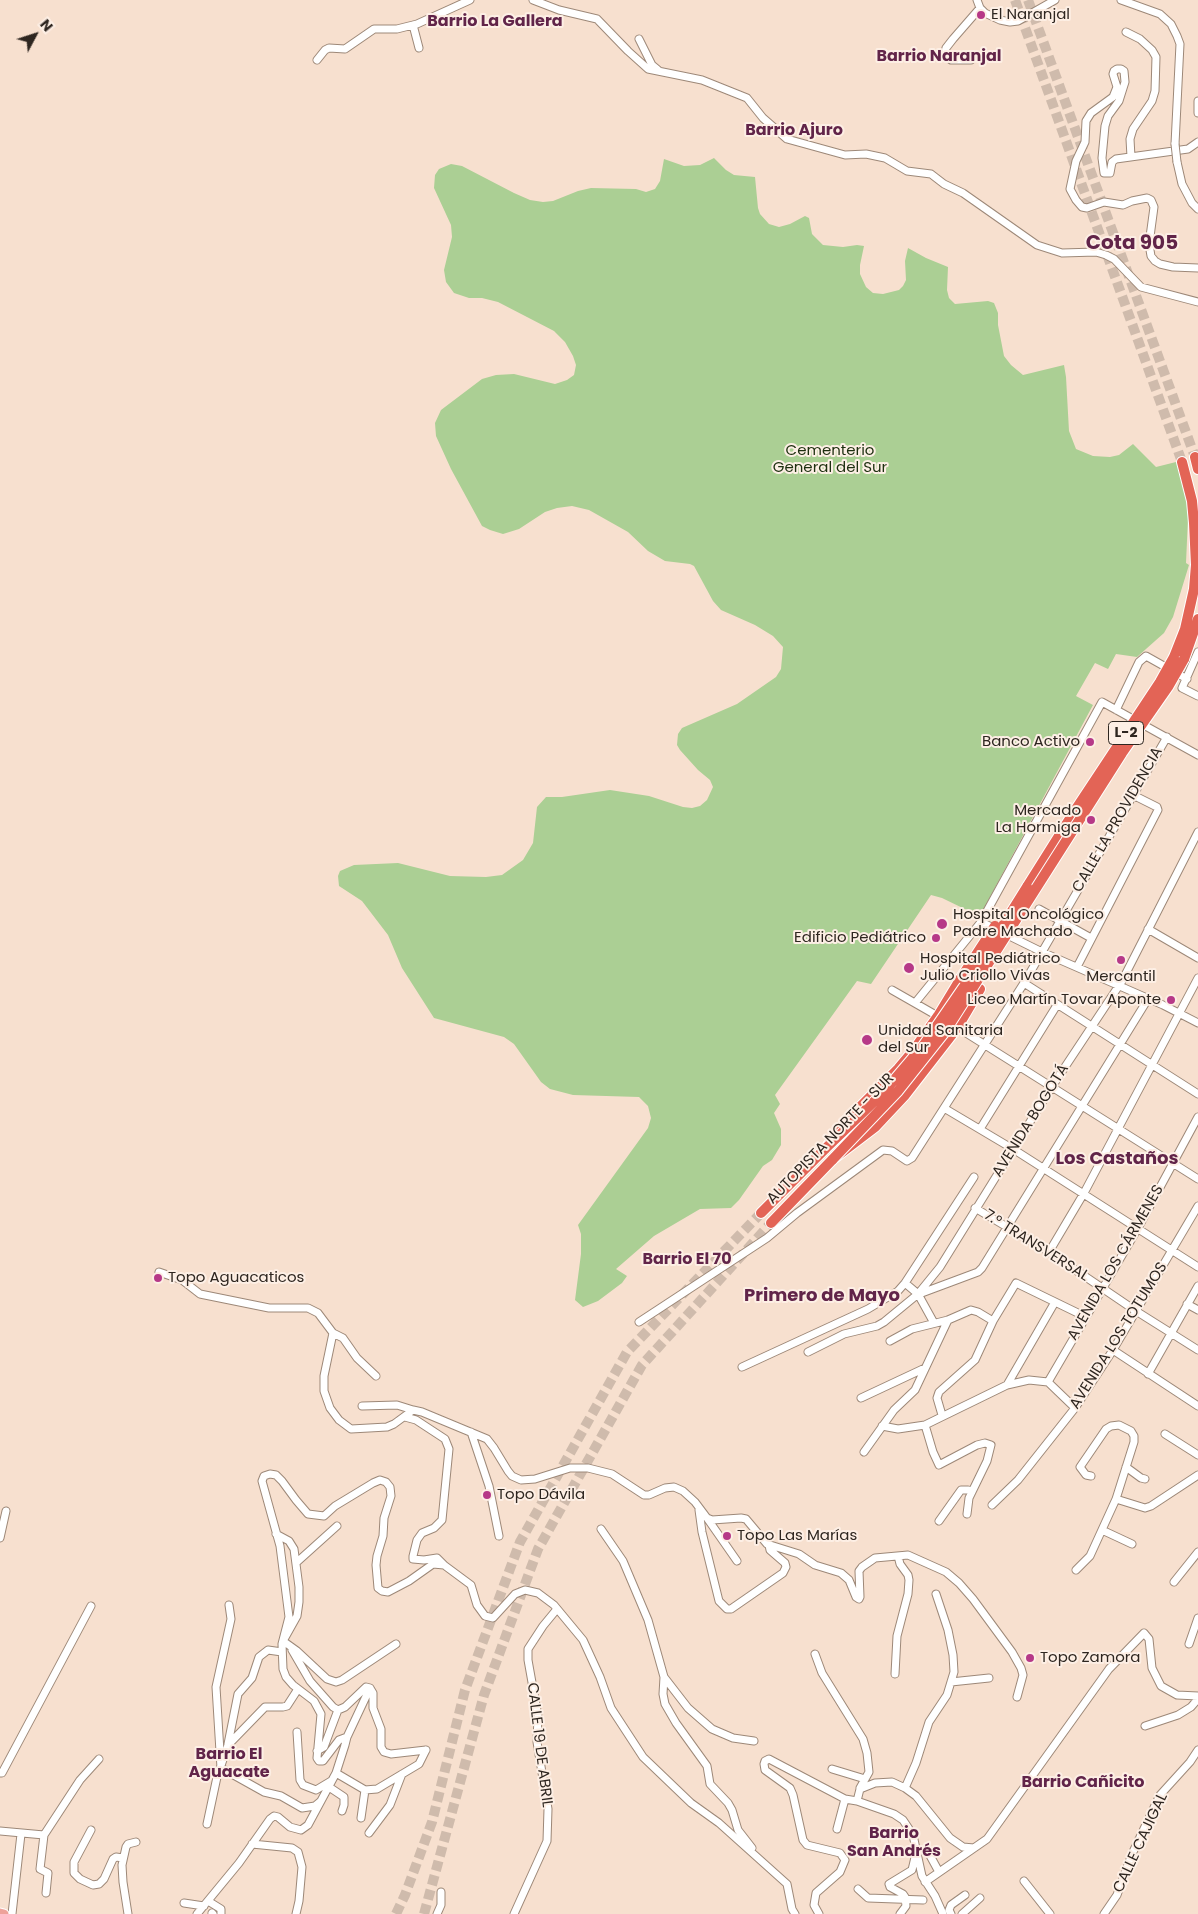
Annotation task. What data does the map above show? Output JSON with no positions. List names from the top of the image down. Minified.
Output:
{"streets":{"highway":["L-2","AUTOPISTA NORTE - SUR"],"street":["CALLE LA PROVIDENCIA","AVENIDA BOGOTÁ","7.° TRANSVERSAL","AVENIDA LOS CÁRMENES","AVENIDA LOS TOTUMOS","CALLE 19 DE ABRIL","CALLE CAJIGAL"]},"crossings":[["AVENIDA BOGOTÁ","7.° TRANSVERSAL"],["7.° TRANSVERSAL","AVENIDA LOS CÁRMENES"],["7.° TRANSVERSAL","AVENIDA LOS TOTUMOS"]],"districts":["Barrio La Gallera","Barrio Naranjal","Barrio Ajuro","Cota 905","Los Castaños","Barrio El 70","Primero de Mayo","Barrio El Aguacate","Barrio Cañicito","Barrio San Andrés"],"parks":["Cementerio General del Sur"],"places":["El Naranjal","Banco Activo","Mercado La Hormiga","Hospital Oncológico Padre Machado","Edificio Pediátrico","Mercantil","Hospital Pediátrico Julio Criollo Vivas","Liceo Martín Tovar Aponte","Unidad Sanitaria del Sur","Topo Aguacaticos","Topo Dávila","Topo Las Marías","Topo Zamora"],"north":"top right"}
